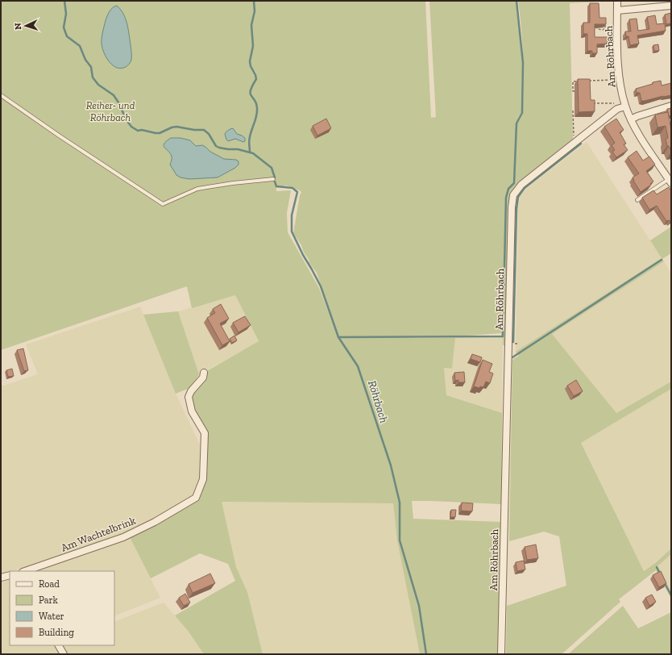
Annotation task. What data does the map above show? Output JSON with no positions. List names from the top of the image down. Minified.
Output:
{"streets":{"street":["Am Röhrbach","Am Wachtelbrink"]},"water":["Röhrbach"],"parks":["Reiher- und Röhrbach"],"legend":["Road","Park","Water","Building"],"north":"left"}
